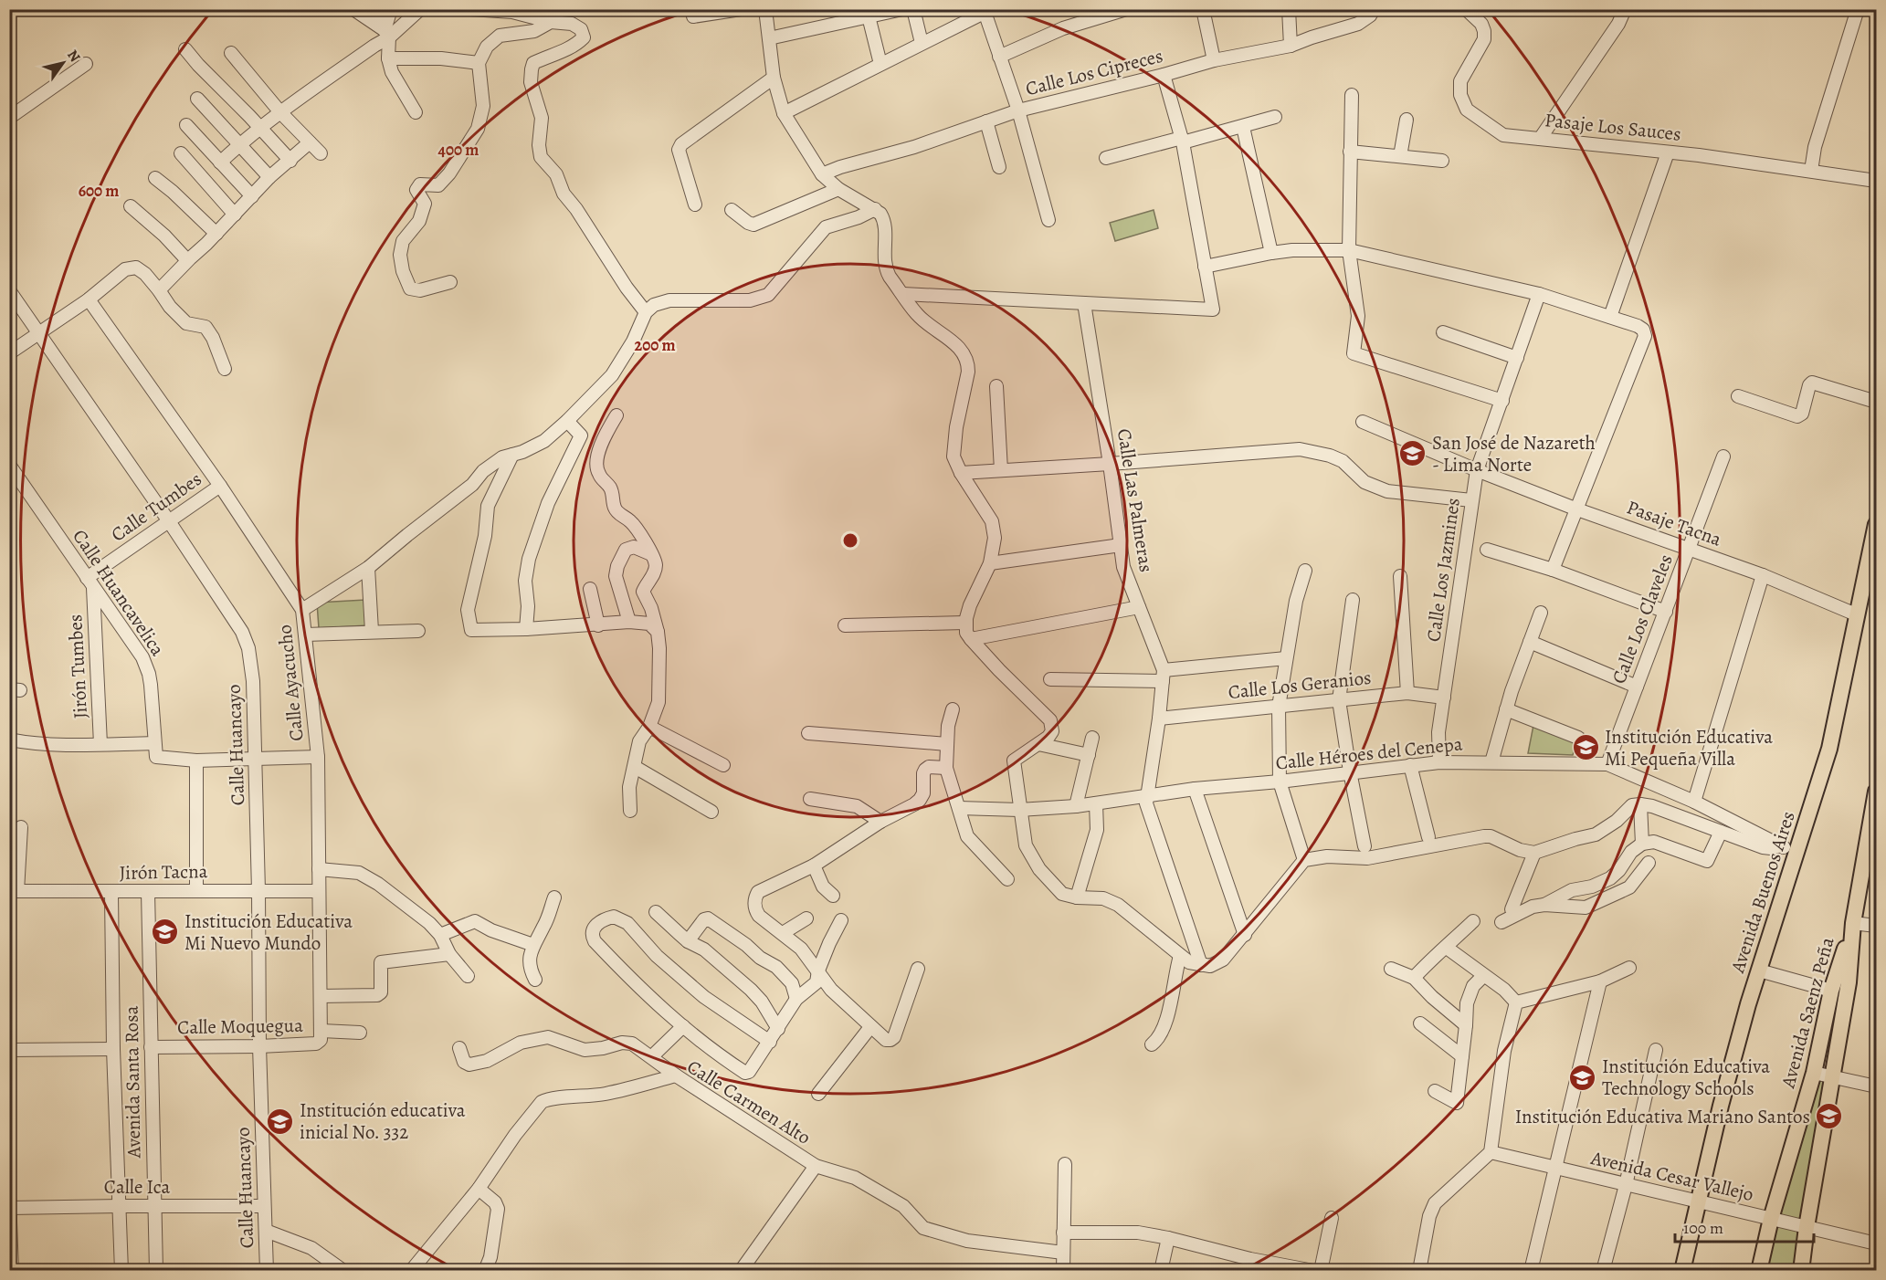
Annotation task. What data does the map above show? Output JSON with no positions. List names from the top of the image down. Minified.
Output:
{"streets":{"main road":["Avenida Buenos Aires","Avenida Saenz Peña"],"street":["Calle Los Cipreces","Pasaje Los Sauces","Calle Las Palmeras","Calle Tumbes","Pasaje Tacna","Calle Los Jazmines","Calle Huancavelica","Calle Los Claveles","Jirón Tumbes","Calle Ayacucho","Calle Los Geranios","Calle Huancayo","Calle Héroes del Cenepa","Jirón Tacna","Calle Moquegua","Avenida Santa Rosa","Calle Carmen Alto","Avenida Cesar Vallejo","Calle Ica"]},"crossings":[["Calle Las Palmeras","Calle Los Geranios"],["Calle Las Palmeras","Calle Héroes del Cenepa"],["Calle Tumbes","Calle Huancavelica"],["Calle Tumbes","Jirón Tumbes"],["Calle Tumbes","Calle Ayacucho"],["Calle Tumbes","Calle Huancayo"],["Pasaje Tacna","Calle Los Jazmines"],["Pasaje Tacna","Calle Los Claveles"],["Pasaje Tacna","Avenida Buenos Aires"],["Calle Los Jazmines","Calle Los Geranios"],["Calle Los Jazmines","Calle Héroes del Cenepa"],["Calle Huancavelica","Jirón Tumbes"],["Calle Los Claveles","Calle Héroes del Cenepa"],["Calle Ayacucho","Jirón Tacna"],["Calle Ayacucho","Calle Moquegua"],["Calle Huancayo","Jirón Tacna"],["Calle Huancayo","Calle Moquegua"],["Calle Huancayo","Calle Ica"],["Calle Héroes del Cenepa","Avenida Buenos Aires"],["Jirón Tacna","Avenida Santa Rosa"],["Avenida Buenos Aires","Avenida Cesar Vallejo"],["Avenida Saenz Peña","Avenida Cesar Vallejo"],["Calle Moquegua","Avenida Santa Rosa"],["Avenida Santa Rosa","Calle Ica"]],"places":{"school or university":["San José de Nazareth - Lima Norte","Institución Educativa Mi Pequeña Villa","Institución Educativa Mi Nuevo Mundo","Institución Educativa Technology Schools","Institución Educativa Mariano Santos","Institución educativa inicial No. 332"]},"scale_bar":"100 m","north":"top right","rings":["400 m","600 m","200 m"]}
